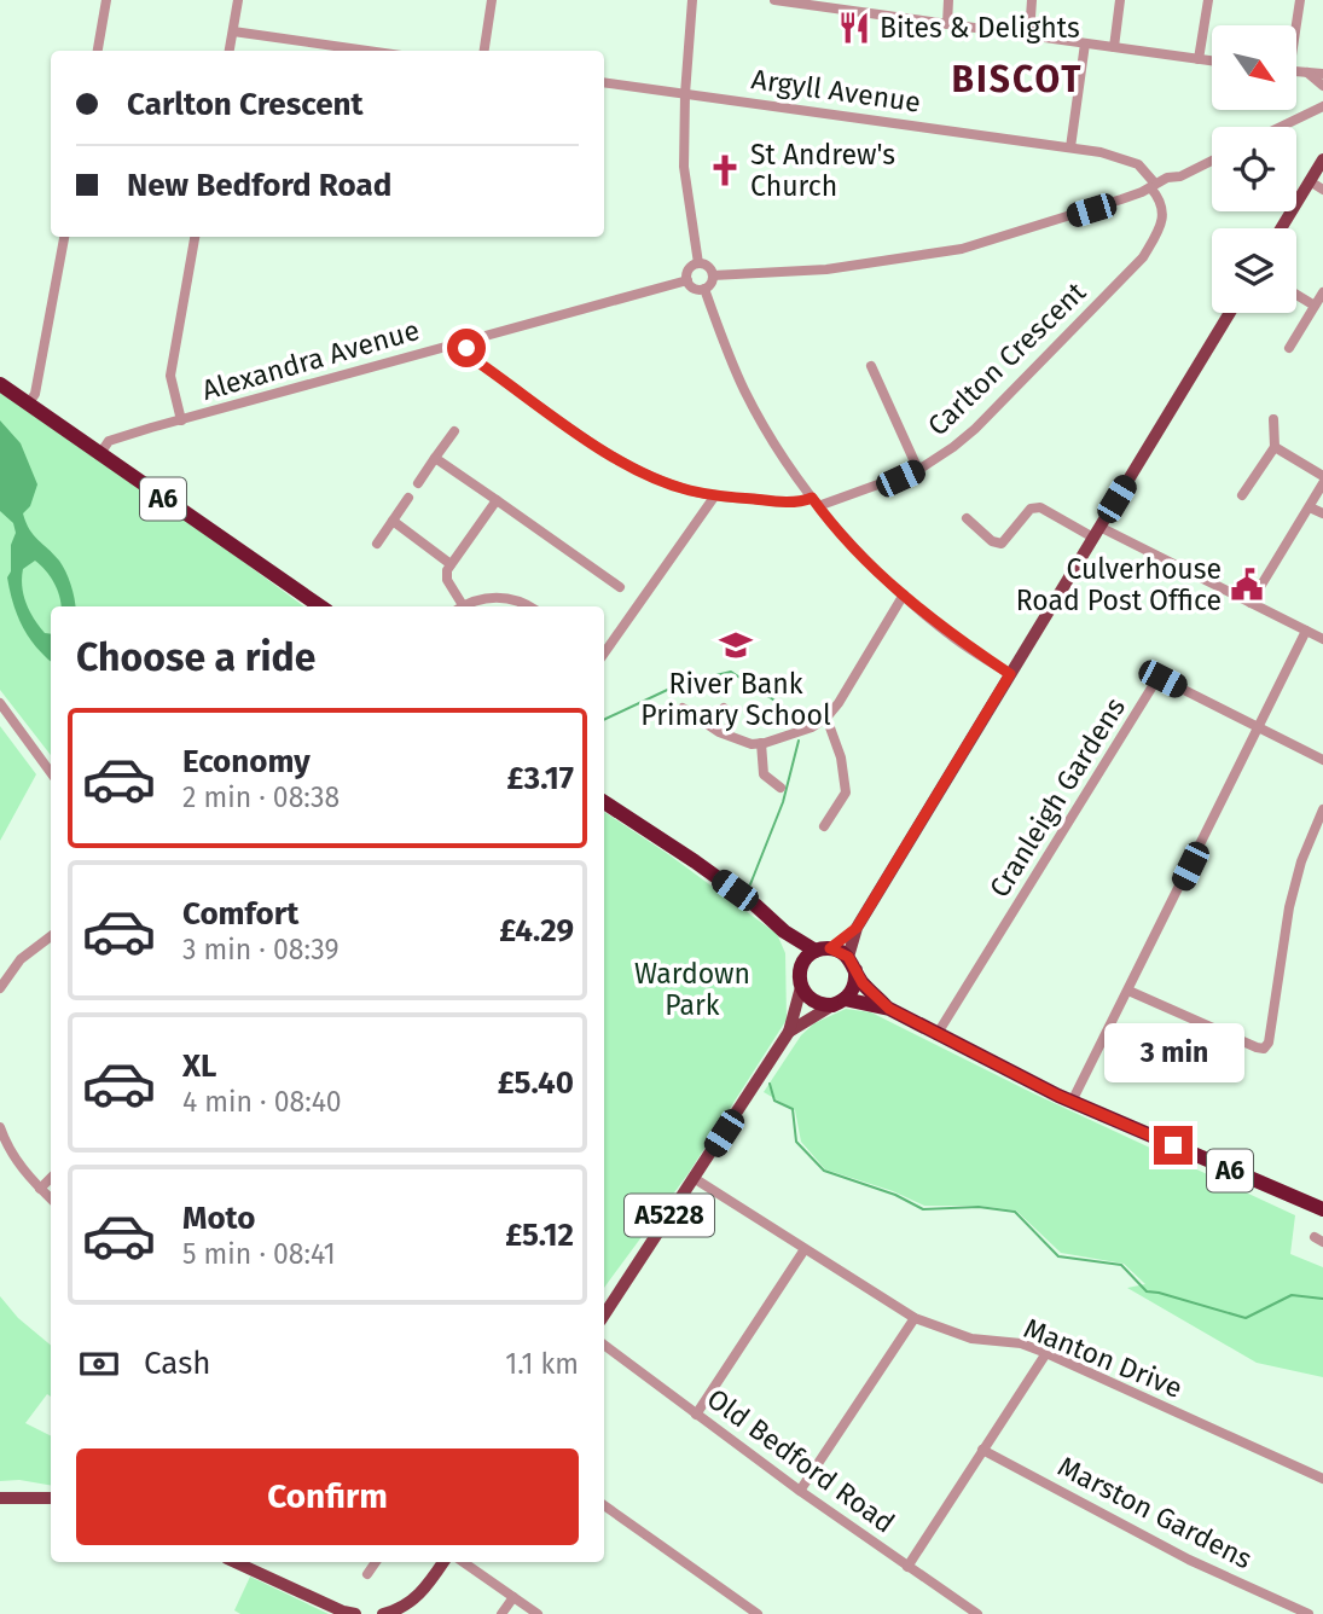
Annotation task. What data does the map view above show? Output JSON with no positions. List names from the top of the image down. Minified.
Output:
{"streets":{"highway":["A6"],"main road":["A5228"],"street":["Argyll Avenue","Carlton Crescent","Alexandra Avenue","Cranleigh Gardens","Manton Drive","Old Bedford Road","Marston Gardens"]},"crossings":[["Argyll Avenue","Carlton Crescent"],["Carlton Crescent","Alexandra Avenue"],["Alexandra Avenue","A6"],["A6","Cranleigh Gardens"],["A6","A5228"],["A5228","Manton Drive"]],"districts":["BISCOT"],"parks":["Wardown Park"],"places":{"restaurant":["Bites & Delights"],"church":["St Andrew's Church"],"public building":["Culverhouse Road Post Office"],"school or university":["River Bank Primary School"]},"north":"bottom right","page":{"banner":["Carlton Crescent","New Bedford Road"],"heading":"Choose a ride","list":[{"name":"Economy","note":"2 min · 08:38","value":"£3.17"},{"name":"Comfort","note":"3 min · 08:39","value":"£4.29"},{"name":"XL","note":"4 min · 08:40","value":"£5.40"},{"name":"Moto","note":"5 min · 08:41","value":"£5.12"}],"bubble":"3 min","pay":["Cash","1.1 km"],"buttons":"Confirm"}}
